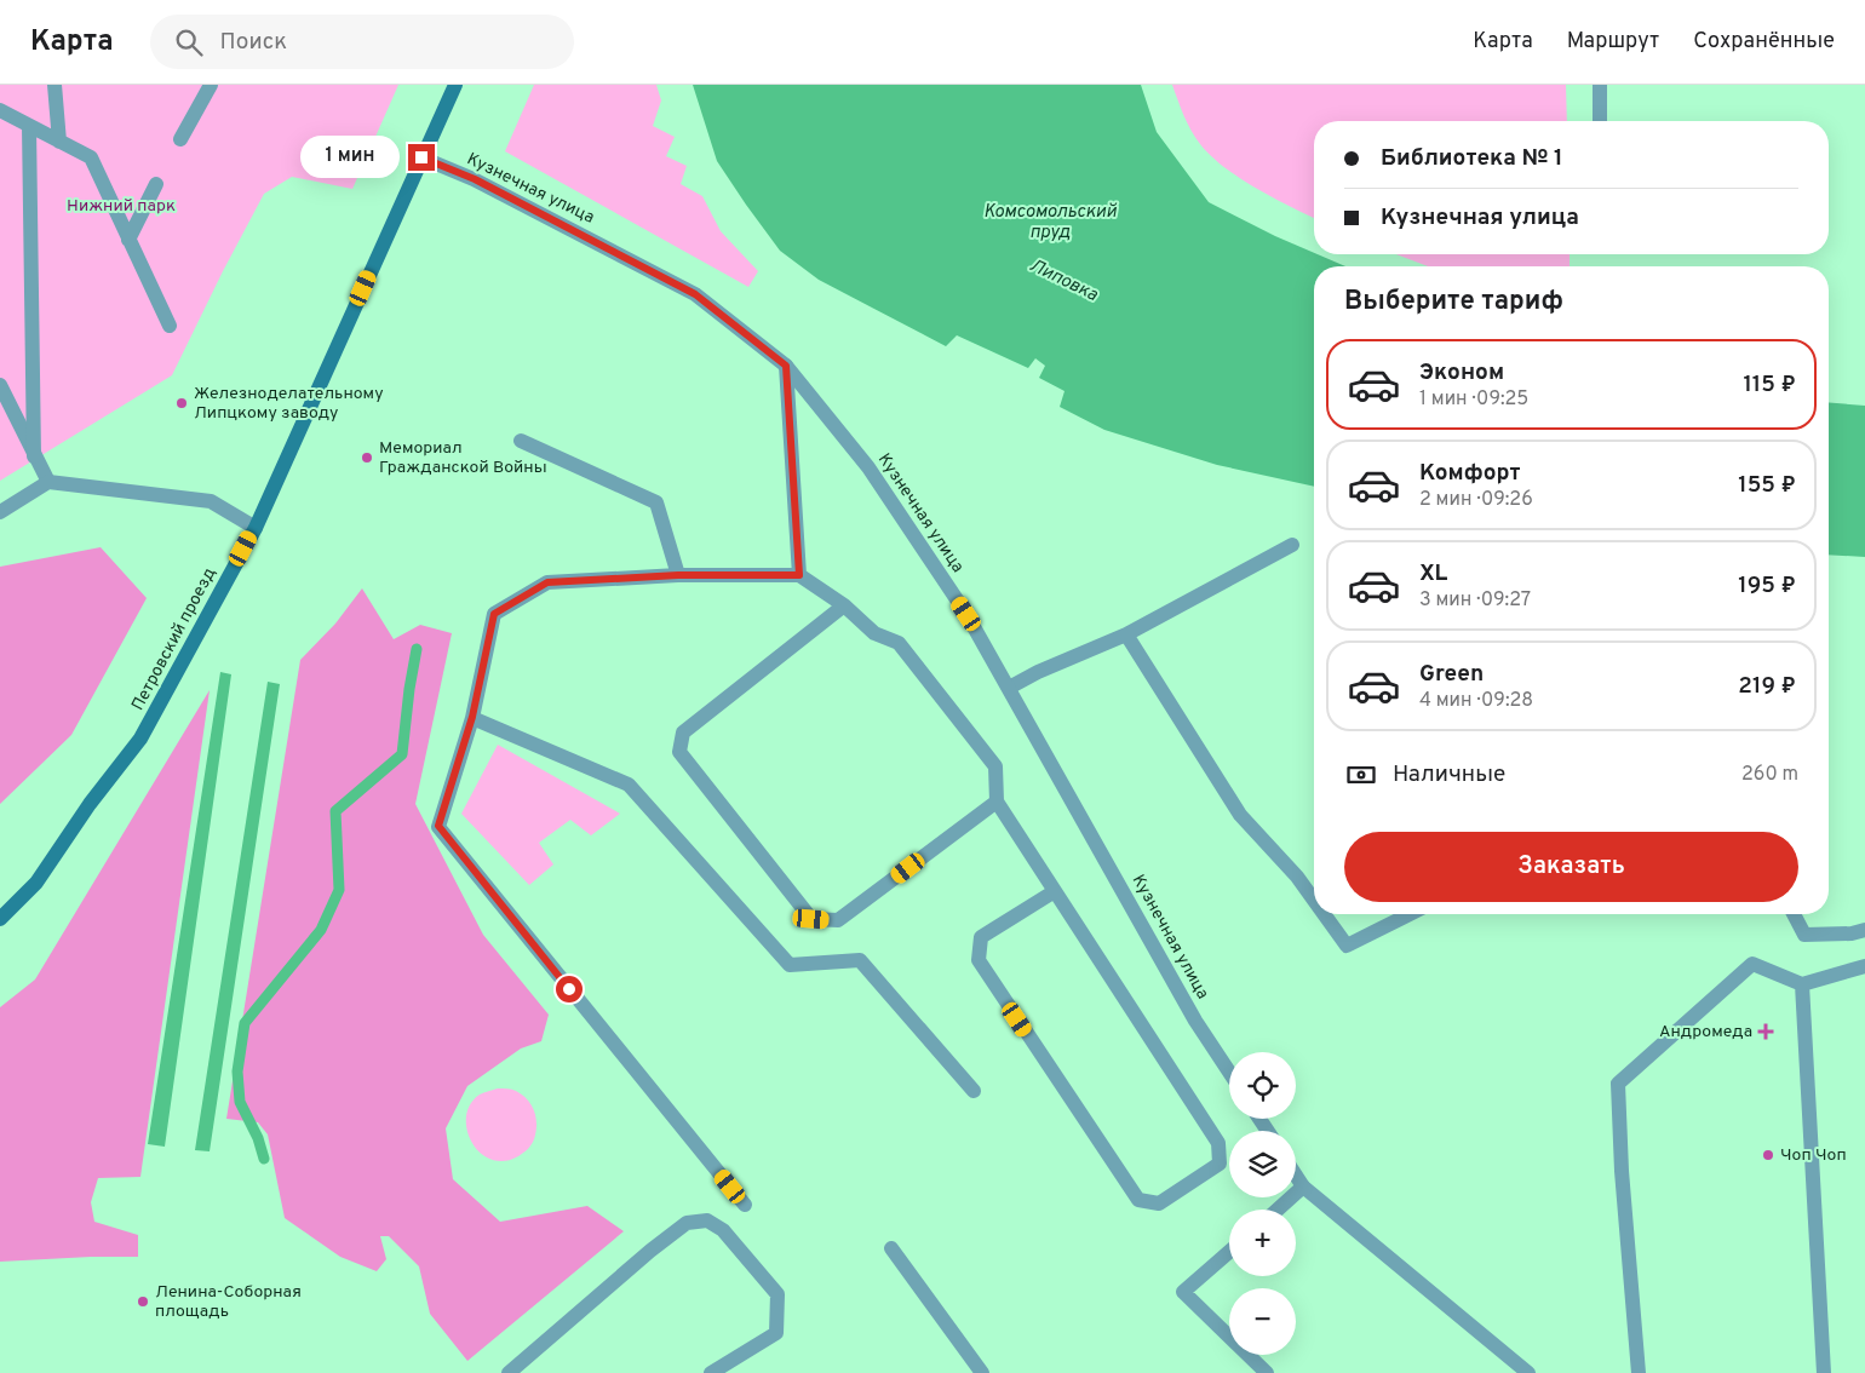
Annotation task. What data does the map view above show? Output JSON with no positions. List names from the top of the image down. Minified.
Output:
{"streets":{"street":["Кузнечная улица","Петровский проезд"]},"crossings":[["Кузнечная улица","Петровский проезд"]],"water":["Комсомольский пруд","Липовка"],"parks":["Нижний парк"],"places":{"other":["Железноделательному Липцкому заводу","Мемориал Гражданской Войны","Чоп Чоп","Ленина-Соборная площадь"],"health":["Андромеда"]},"page":{"header":"Карта","search":"Поиск","nav":["Карта","Маршрут","Сохранённые"],"banner":["Библиотека № 1","Кузнечная улица"],"bubble":"1 мин","heading":"Выберите тариф","list":[{"name":"Эконом","note":"1 мин · 09:25","value":"115 ₽"},{"name":"Комфорт","note":"2 мин · 09:26","value":"155 ₽"},{"name":"XL","note":"3 мин · 09:27","value":"195 ₽"},{"name":"Green","note":"4 мин · 09:28","value":"219 ₽"}],"pay":["Наличные","260 m"],"buttons":"Заказать","map_buttons":["+","−"]}}
